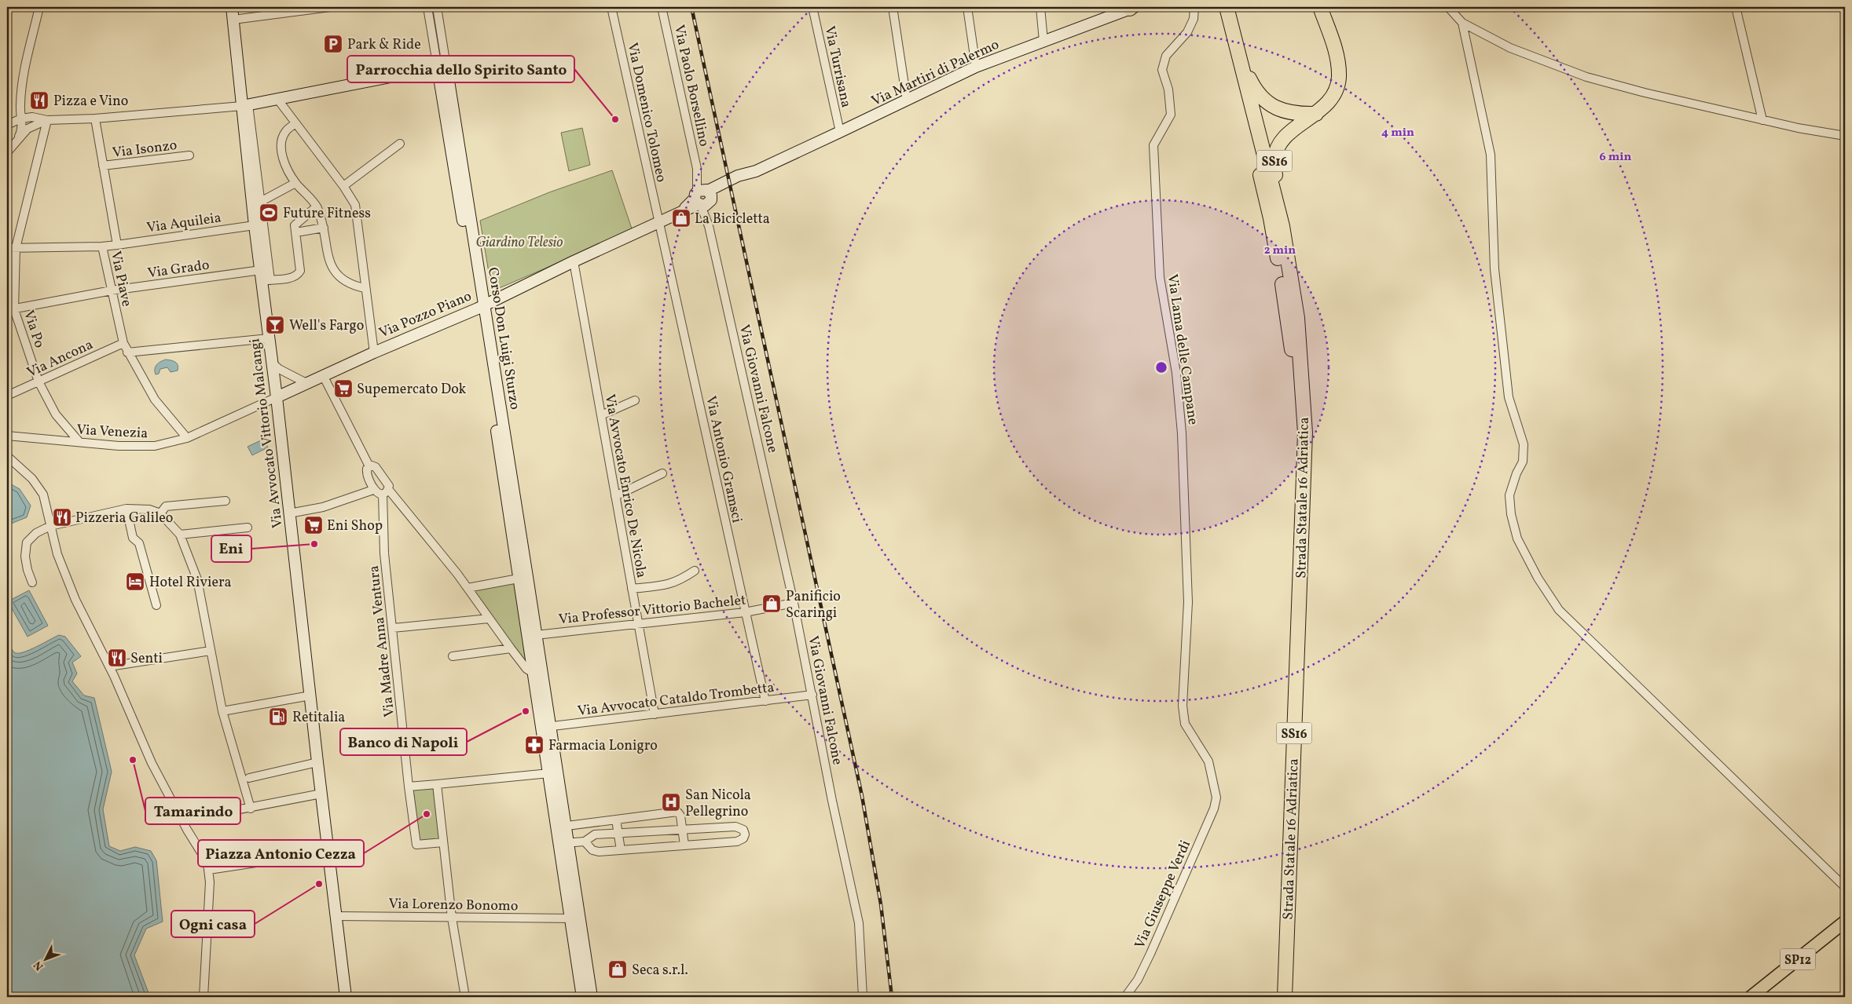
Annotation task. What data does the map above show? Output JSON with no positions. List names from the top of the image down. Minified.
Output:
{"streets":{"highway":["SS16","Strada Statale 16 Adriatica"],"main road":["SP12"],"street":["Via Turrisana","Via Martiri di Palermo","Via Paolo Borsellino","Via Domenico Tolomeo","Via Isonzo","Via Aquileia","Via Grado","Via Piave","Via Pozzo Piano","Via Po","Corso Don Luigi Sturzo","Via Lama delle Campane","Via Ancona","Via Giovanni Falcone","Via Venezia","Via Avvocato Vittorio Malcangi","Via Antonio Gramsci","Via Avvocato Enrico De Nicola","Via Professor Vittorio Bachelet","Via Madre Anna Ventura","Via Avvocato Cataldo Trombetta","Via Giuseppe Verdi","Via Lorenzo Bonomo"]},"crossings":[["Via Turrisana","Via Martiri di Palermo"],["Via Martiri di Palermo","Via Pozzo Piano"],["Via Paolo Borsellino","Via Pozzo Piano"],["Via Paolo Borsellino","Via Giovanni Falcone"],["Via Domenico Tolomeo","Via Pozzo Piano"],["Via Domenico Tolomeo","Via Antonio Gramsci"],["Via Isonzo","Via Piave"],["SS16","Strada Statale 16 Adriatica"],["Via Aquileia","Via Piave"],["Via Aquileia","Via Avvocato Vittorio Malcangi"],["Via Grado","Via Piave"],["Via Grado","Via Po"],["Via Grado","Via Avvocato Vittorio Malcangi"],["Via Piave","Via Ancona"],["Via Piave","Via Venezia"],["Via Pozzo Piano","Corso Don Luigi Sturzo"],["Via Pozzo Piano","Via Giovanni Falcone"],["Via Pozzo Piano","Via Venezia"],["Via Pozzo Piano","Via Avvocato Vittorio Malcangi"],["Via Pozzo Piano","Via Antonio Gramsci"],["Via Pozzo Piano","Via Avvocato Enrico De Nicola"],["Via Po","Via Ancona"],["Via Po","Via Venezia"],["Via Lama delle Campane","Via Giuseppe Verdi"],["Via Giovanni Falcone","Via Professor Vittorio Bachelet"],["Via Giovanni Falcone","Via Avvocato Cataldo Trombetta"],["Via Venezia","Via Avvocato Vittorio Malcangi"],["Via Avvocato Vittorio Malcangi","Via Lorenzo Bonomo"],["Via Antonio Gramsci","Via Professor Vittorio Bachelet"],["Via Antonio Gramsci","Via Avvocato Cataldo Trombetta"],["Via Avvocato Enrico De Nicola","Via Professor Vittorio Bachelet"],["Via Avvocato Enrico De Nicola","Via Avvocato Cataldo Trombetta"]],"parks":["Giardino Telesio"],"places":{"parking":["Park & Ride"],"restaurant":["Pizza e Vino","Pizzeria Galileo","Senti"],"other":["Parrocchia dello Spirito Santo","Eni","Banco di Napoli","Tamarindo","Piazza Antonio Cezza","Ogni casa"],"sports":["Future Fitness"],"shop":["La Bicicletta","Panificio Scaringi","Seca s.r.l."],"bar":["Well's Fargo"],"supermarket":["Supemercato Dok","Eni Shop"],"hotel":["Hotel Riviera"],"fuel station":["Retitalia"],"pharmacy":["Farmacia Lonigro"],"hospital":["San Nicola Pellegrino"]},"north":"bottom left","rings":["4 min","6 min","2 min"]}
